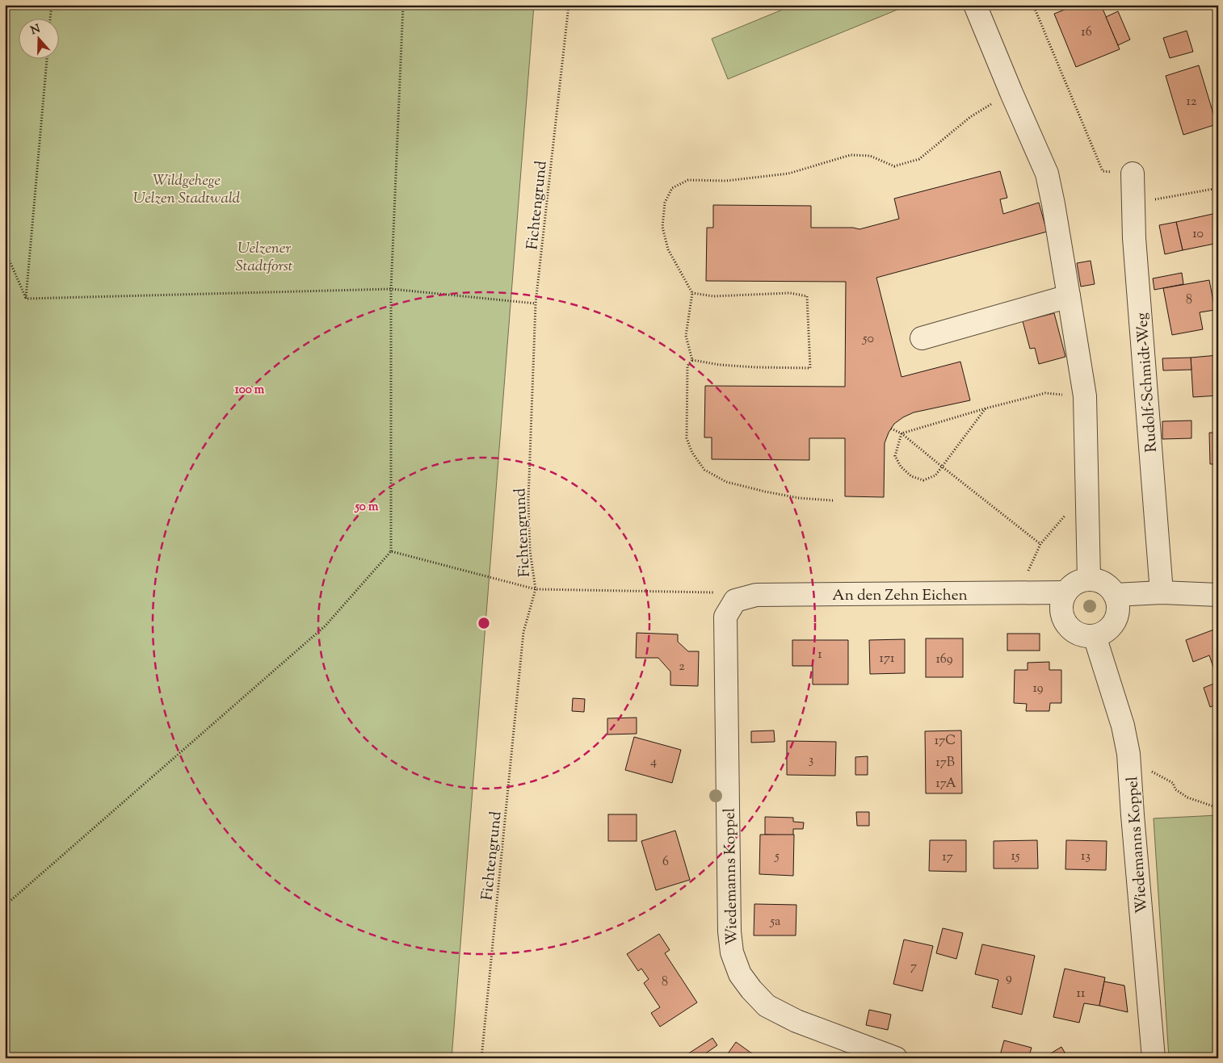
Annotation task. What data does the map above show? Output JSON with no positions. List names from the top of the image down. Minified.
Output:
{"streets":{"street":["Rudolf-Schmidt-Weg","An den Zehn Eichen","Wiedemanns Koppel"],"path":["Fichtengrund"]},"crossings":[["An den Zehn Eichen","Wiedemanns Koppel"]],"parks":["Wildgehege Uelzen Stadtwald","Uelzener Stadtforst"],"house_numbers":["16","12","10","8","50","1","171","169","2","19","17C","3","4","17B","17A","5","15","13","17","6","5a","7","9","8","11"],"north":"top","rings":["100 m","50 m"]}
